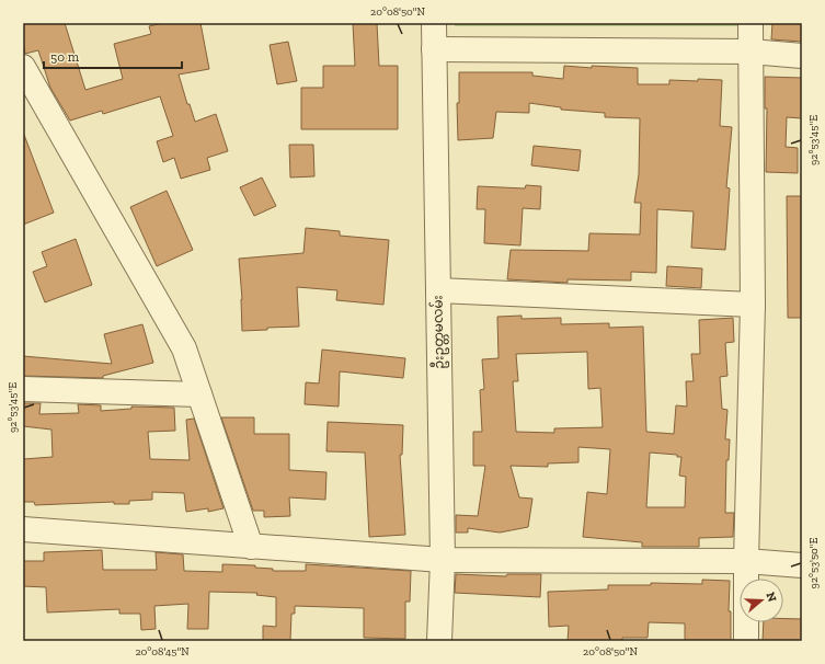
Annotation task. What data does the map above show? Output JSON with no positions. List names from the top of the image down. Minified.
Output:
{"streets":{"street":["ဦးဥတ္တမလမ်း"]},"scale_bar":"50 m","north":"right","coordinates":["20°08'50\"N","92°53'45\"E","92°53'50\"E","20°08'45\"N"]}
